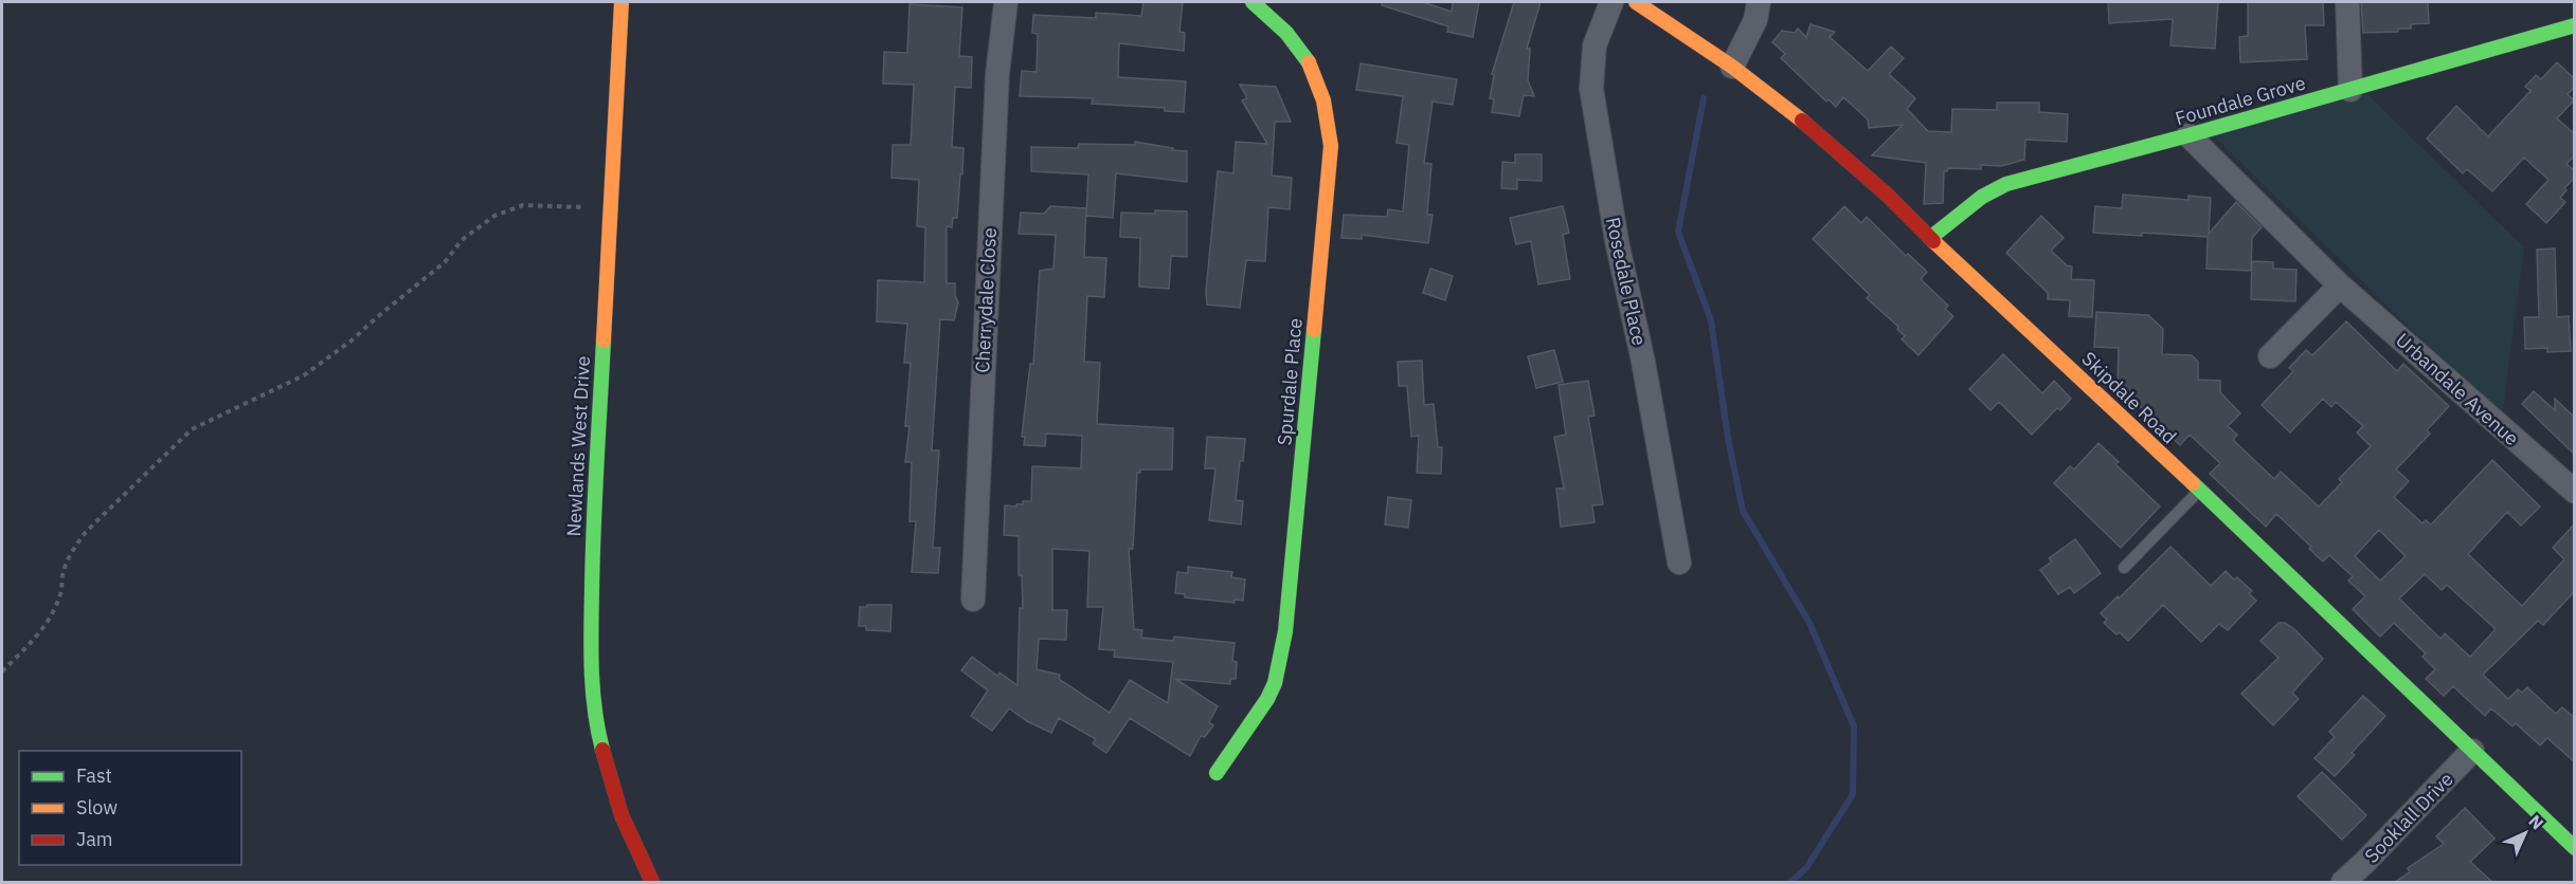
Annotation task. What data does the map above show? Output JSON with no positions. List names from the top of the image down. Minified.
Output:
{"streets":{"street":["Foundale Grove","Rosedale Place","Cherrydale Close","Spurdale Place","Urbandale Avenue","Skipdale Road","Newlands West Drive","Sooklall Drive"]},"crossings":[["Foundale Grove","Urbandale Avenue"],["Foundale Grove","Skipdale Road"],["Skipdale Road","Sooklall Drive"]],"legend":["Fast","Slow","Jam"],"north":"top right"}
